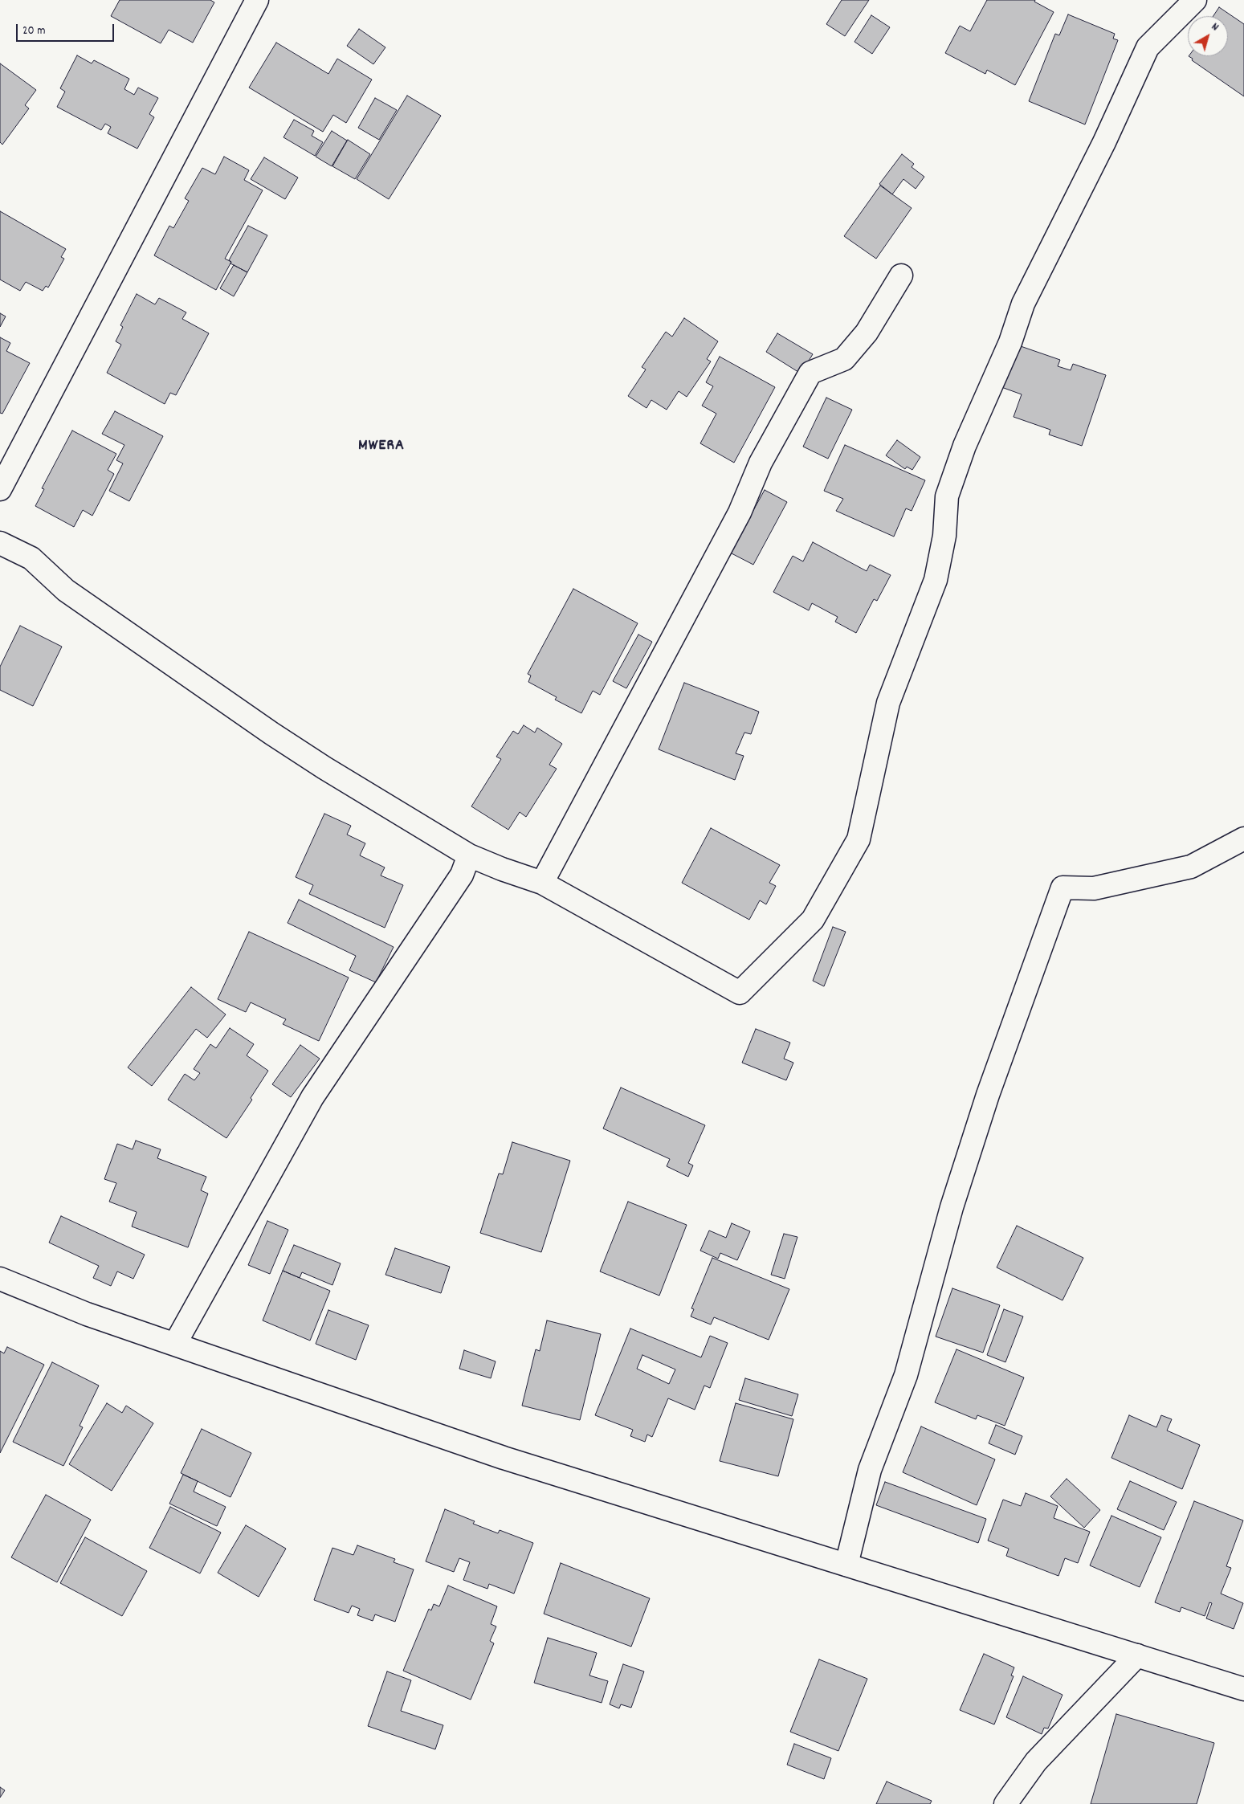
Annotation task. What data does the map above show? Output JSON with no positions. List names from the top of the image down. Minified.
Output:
{"districts":["MWERA"],"scale_bar":"20 m","north":"top right"}
